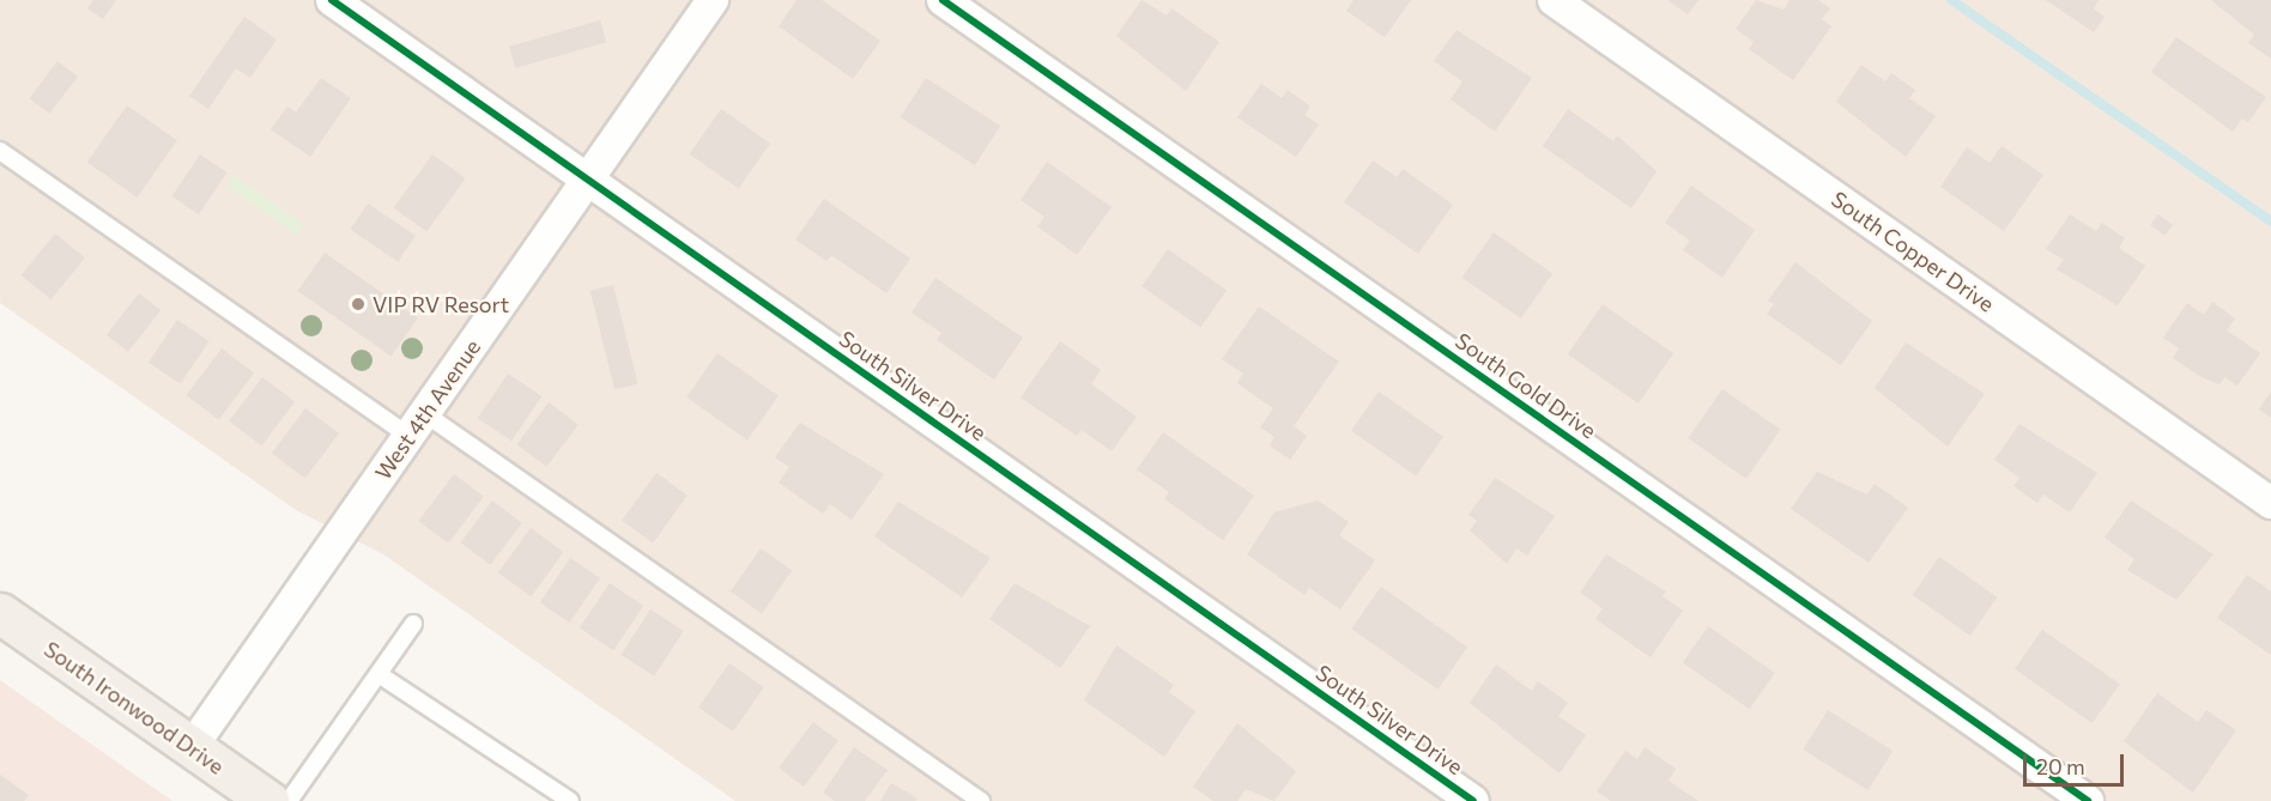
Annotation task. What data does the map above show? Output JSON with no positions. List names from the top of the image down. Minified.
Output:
{"streets":{"main road":["South Ironwood Drive"],"street":["South Copper Drive","South Silver Drive","South Gold Drive","West 4th Avenue"]},"crossings":[["South Silver Drive","West 4th Avenue"],["West 4th Avenue","South Ironwood Drive"]],"places":["VIP RV Resort"],"scale_bar":"20 m"}
